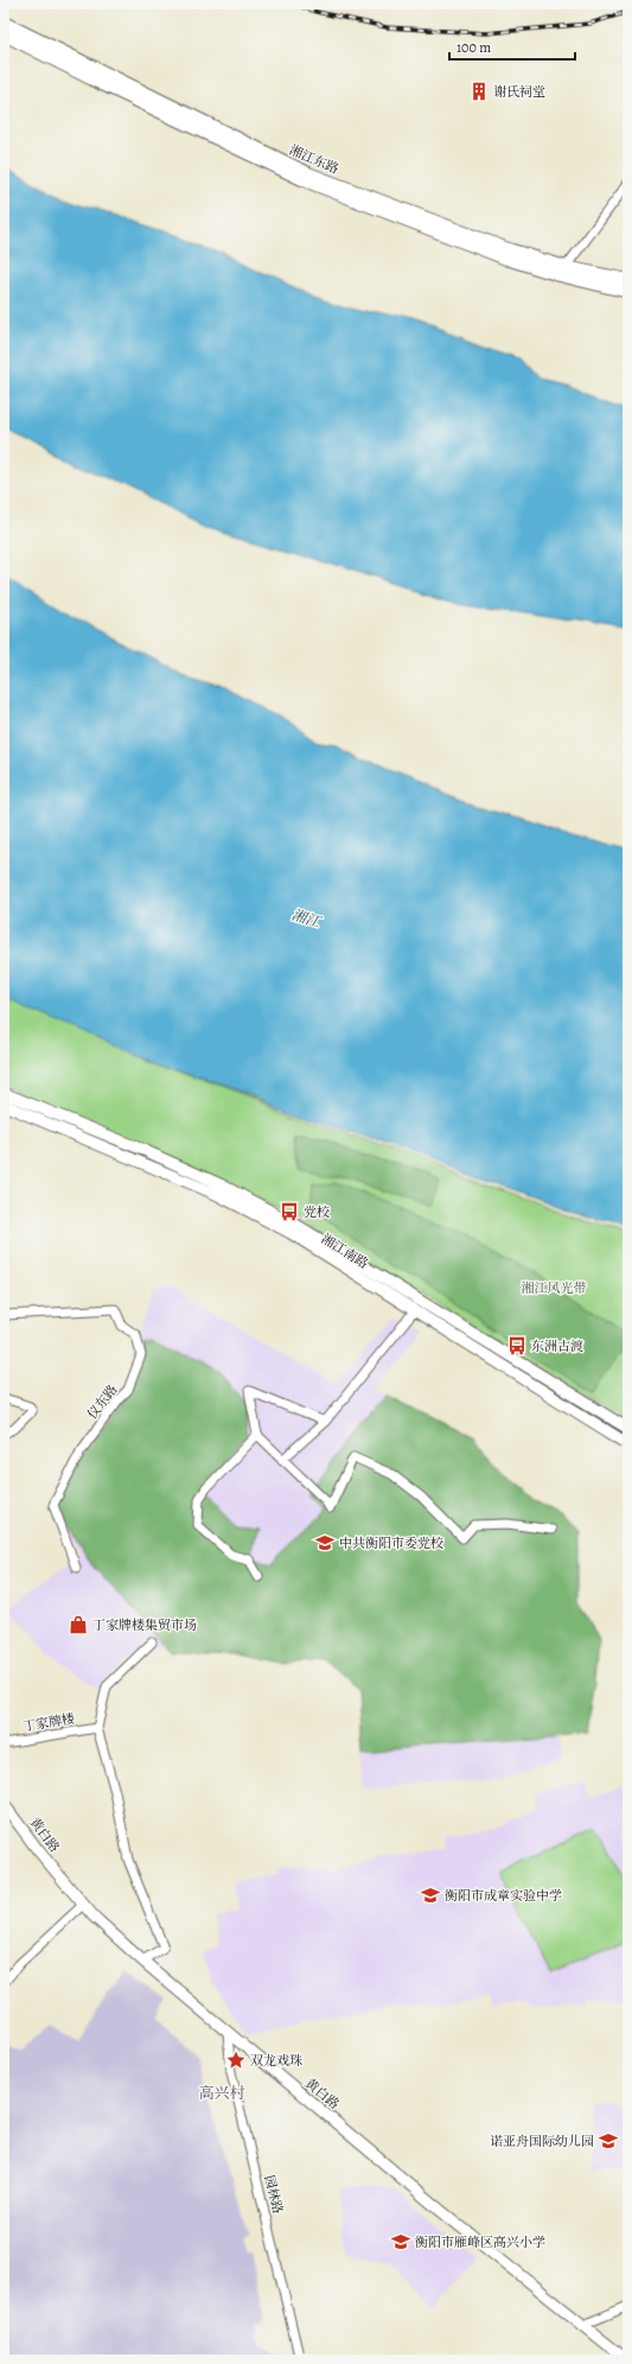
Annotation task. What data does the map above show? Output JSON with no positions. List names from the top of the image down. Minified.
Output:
{"streets":{"main road":["湘江东路","湘江南路","黄白路"],"street":["仪东路","丁家牌楼","园林路"]},"crossings":[["黄白路","园林路"]],"districts":["高兴村"],"water":["湘江"],"parks":["湘江风光带"],"places":{"building":["谢氏祠堂"],"bus stop":["党校","东洲古渡"],"school or university":["中共衡阳市委党校","衡阳市成章实验中学","诺亚舟国际幼儿园","衡阳市雁峰区高兴小学"],"shop":["丁家牌楼集贸市场"],"place":["双龙戏珠"]},"scale_bar":"100 m"}
